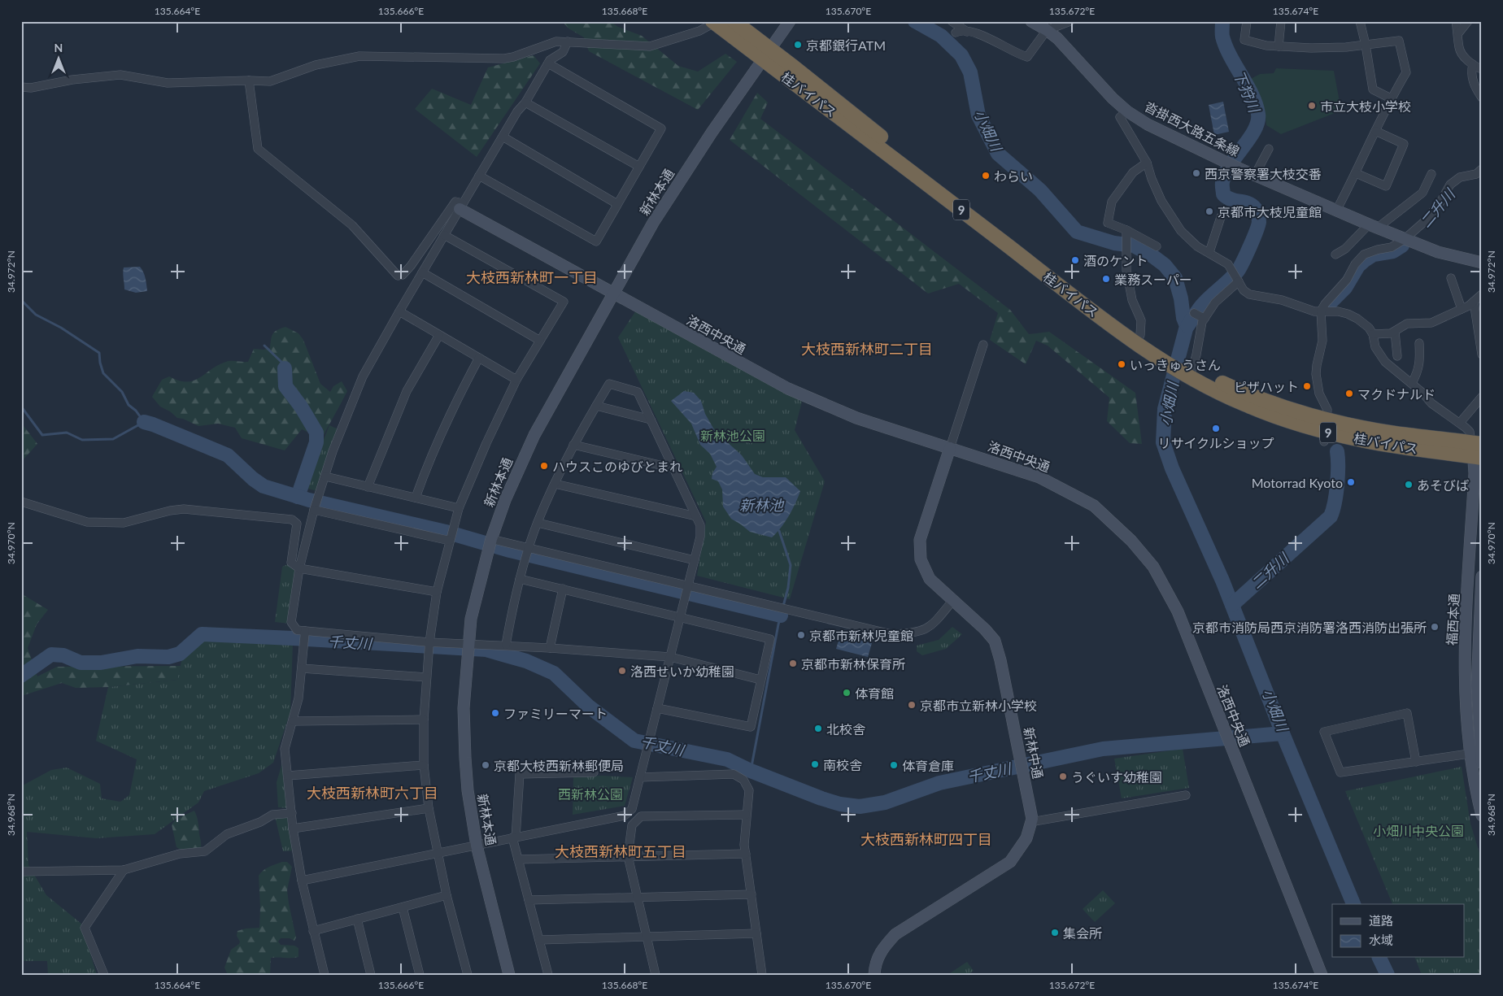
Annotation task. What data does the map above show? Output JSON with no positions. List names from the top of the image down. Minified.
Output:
{"streets":{"highway":["桂バイパス","9"],"street":["沓掛西大路五条線","新林本通","洛西中央通","福西本通","新林中通"]},"crossings":[["桂バイパス","新林本通"],["桂バイパス","福西本通"],["新林本通","洛西中央通"],["洛西中央通","新林中通"]],"districts":["大枝西新林町一丁目","大枝西新林町二丁目","大枝西新林町六丁目","大枝西新林町四丁目","大枝西新林町五丁目"],"water":["下狩川","小畑川","二升川","新林池","千丈川"],"parks":["新林池公園","西新林公園","小畑川中央公園"],"places":["京都銀行ATM","市立大枝小学校","西京警察署大枝交番","わらい","京都市大枝児童館","酒のケント","業務スーパー","いっきゅうさん","ピザハット","マクドナルド","リサイクルショップ","ハウスこのゆびとまれ","Motorrad Kyoto","あそびば","京都市消防局西京消防署洛西消防出張所","京都市新林児童館","京都市新林保育所","洛西せいか幼稚園","体育館","京都市立新林小学校","ファミリーマート","北校舎","南校舎","京都大枝西新林郵便局","体育倉庫","うぐいす幼稚園","集会所"],"legend":["道路","水域"],"north":"top","coordinates":["135.664°E","135.666°E","135.668°E","135.670°E","135.672°E","135.674°E","34.972°N","34.970°N","34.968°N"]}
